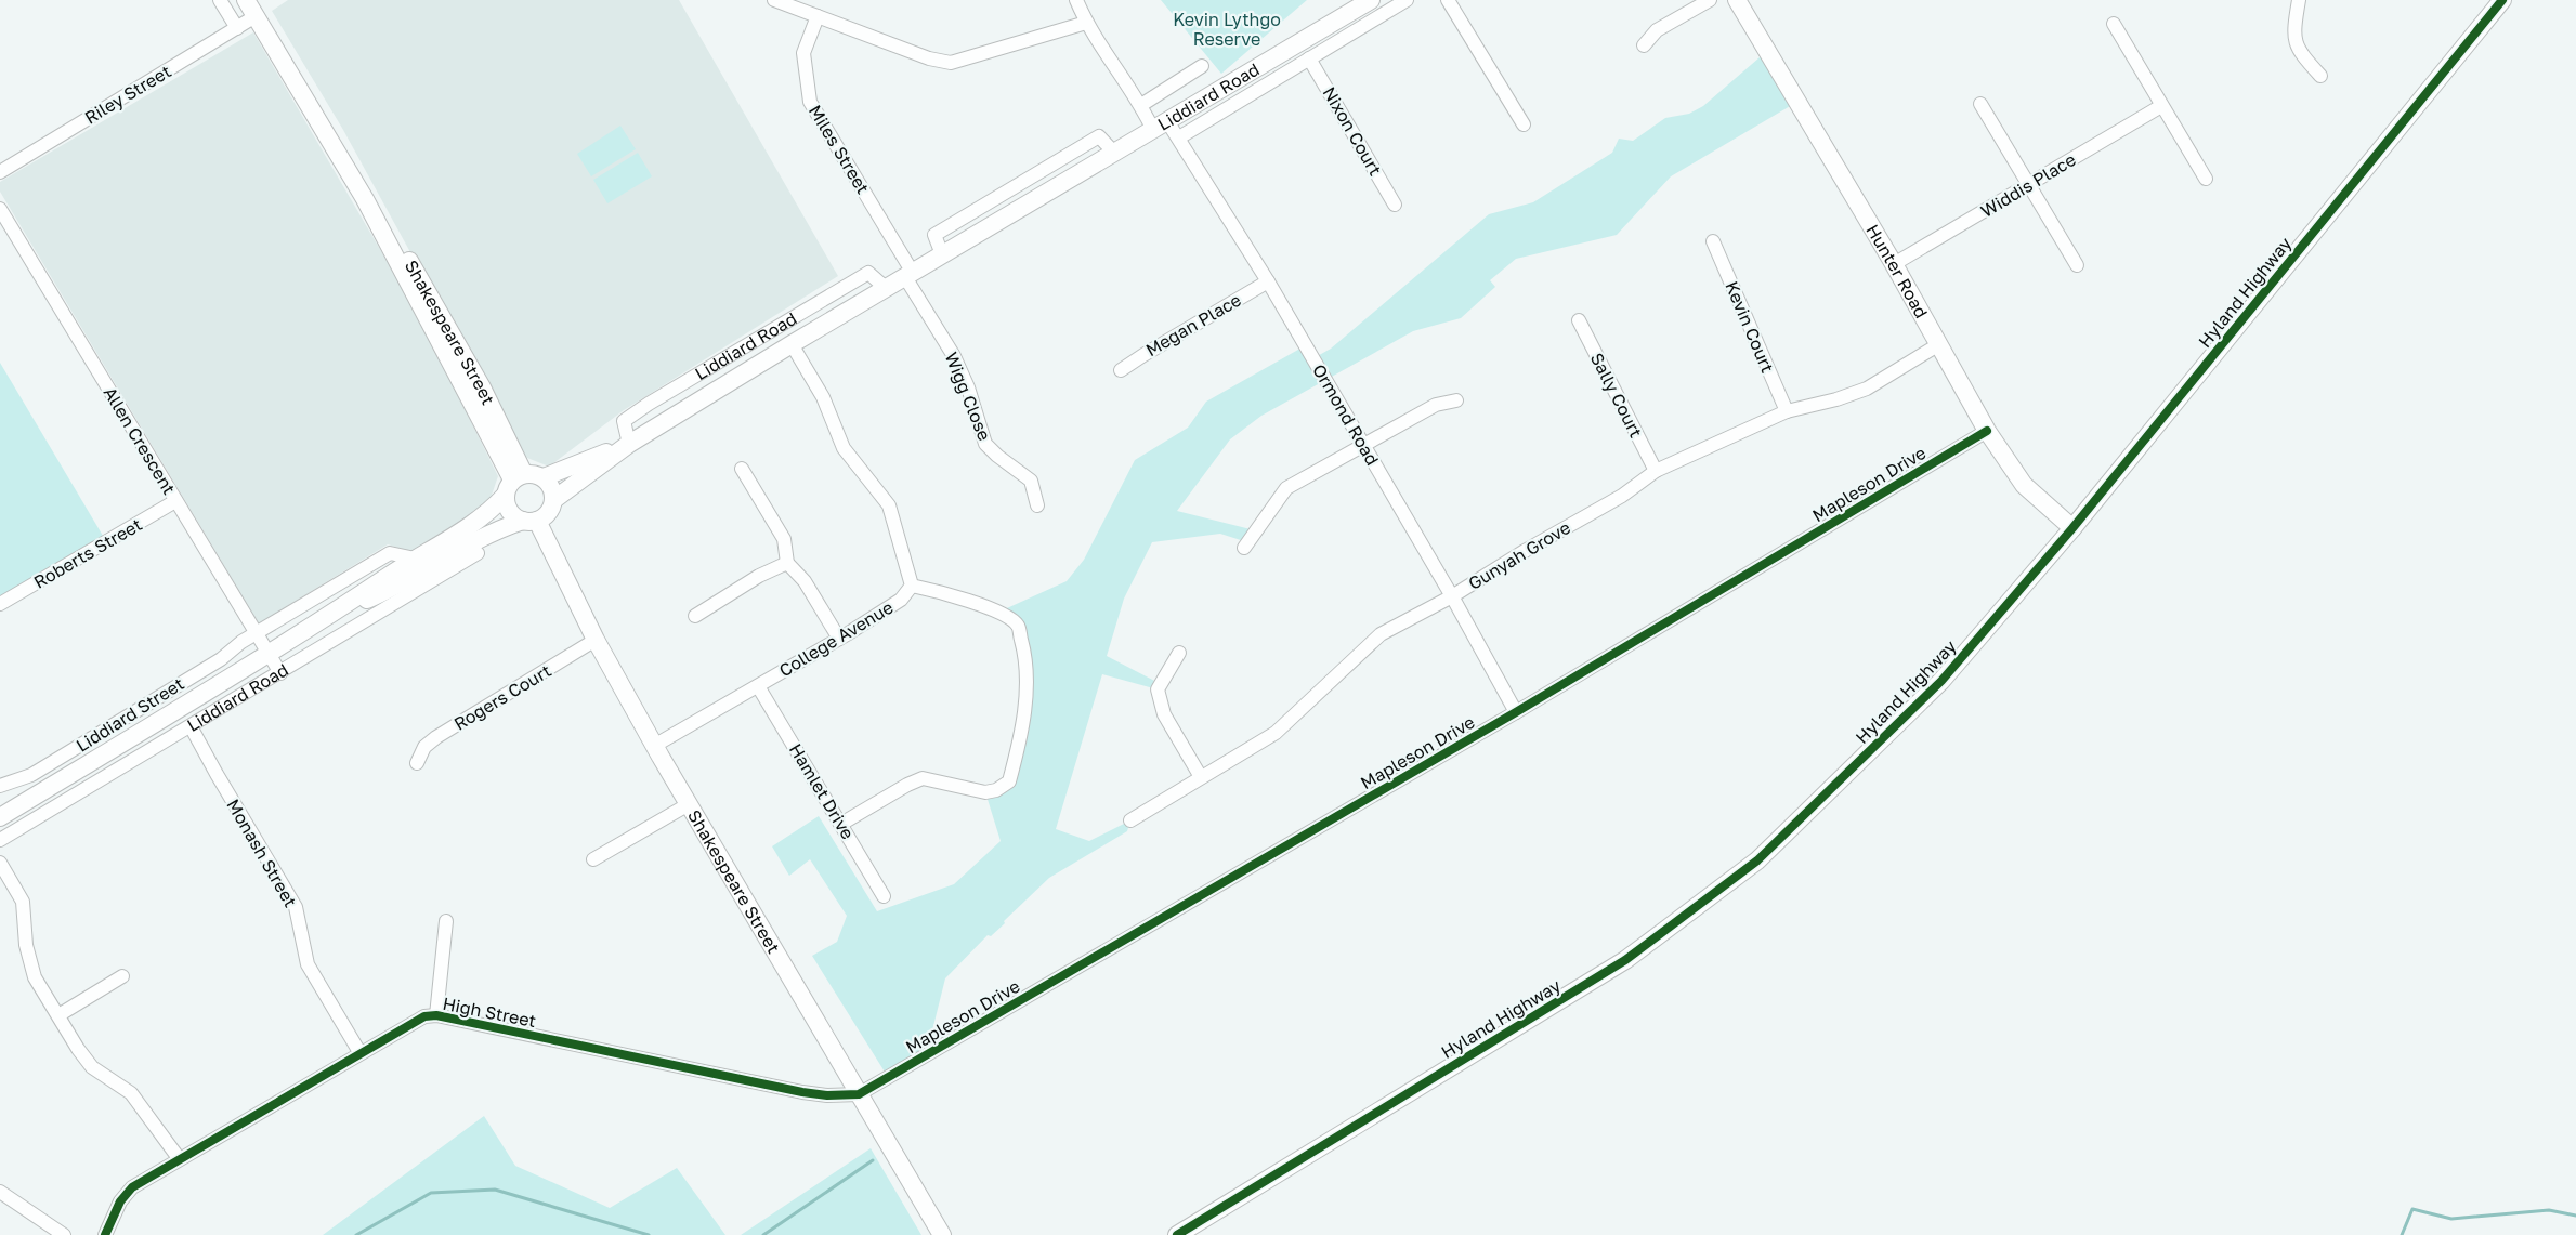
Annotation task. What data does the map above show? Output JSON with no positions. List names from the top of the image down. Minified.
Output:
{"streets":{"street":["Riley Street","Liddiard Road","Nixon Court","Miles Street","Widdis Place","Hunter Road","Hyland Highway","Megan Place","Kevin Court","Shakespeare Street","Sally Court","Wigg Close","Ormond Road","Allen Crescent","Mapleson Drive","Roberts Street","Gunyah Grove","College Avenue","Rogers Court","Liddiard Street","Hamlet Drive","Monash Street","High Street"]},"crossings":[["Riley Street","Shakespeare Street"],["Liddiard Road","Nixon Court"],["Liddiard Road","Miles Street"],["Liddiard Road","Shakespeare Street"],["Liddiard Road","Wigg Close"],["Liddiard Road","Ormond Road"],["Liddiard Road","Allen Crescent"],["Liddiard Road","Monash Street"],["Miles Street","Wigg Close"],["Widdis Place","Hunter Road"],["Hunter Road","Hyland Highway"],["Hunter Road","Mapleson Drive"],["Hunter Road","Gunyah Grove"],["Megan Place","Ormond Road"],["Kevin Court","Gunyah Grove"],["Shakespeare Street","Mapleson Drive"],["Shakespeare Street","College Avenue"],["Shakespeare Street","Rogers Court"],["Shakespeare Street","High Street"],["Sally Court","Gunyah Grove"],["Ormond Road","Mapleson Drive"],["Ormond Road","Gunyah Grove"],["Allen Crescent","Roberts Street"],["Allen Crescent","Liddiard Street"],["Mapleson Drive","High Street"],["College Avenue","Hamlet Drive"],["Monash Street","High Street"]],"parks":["Kevin Lythgo Reserve"]}
